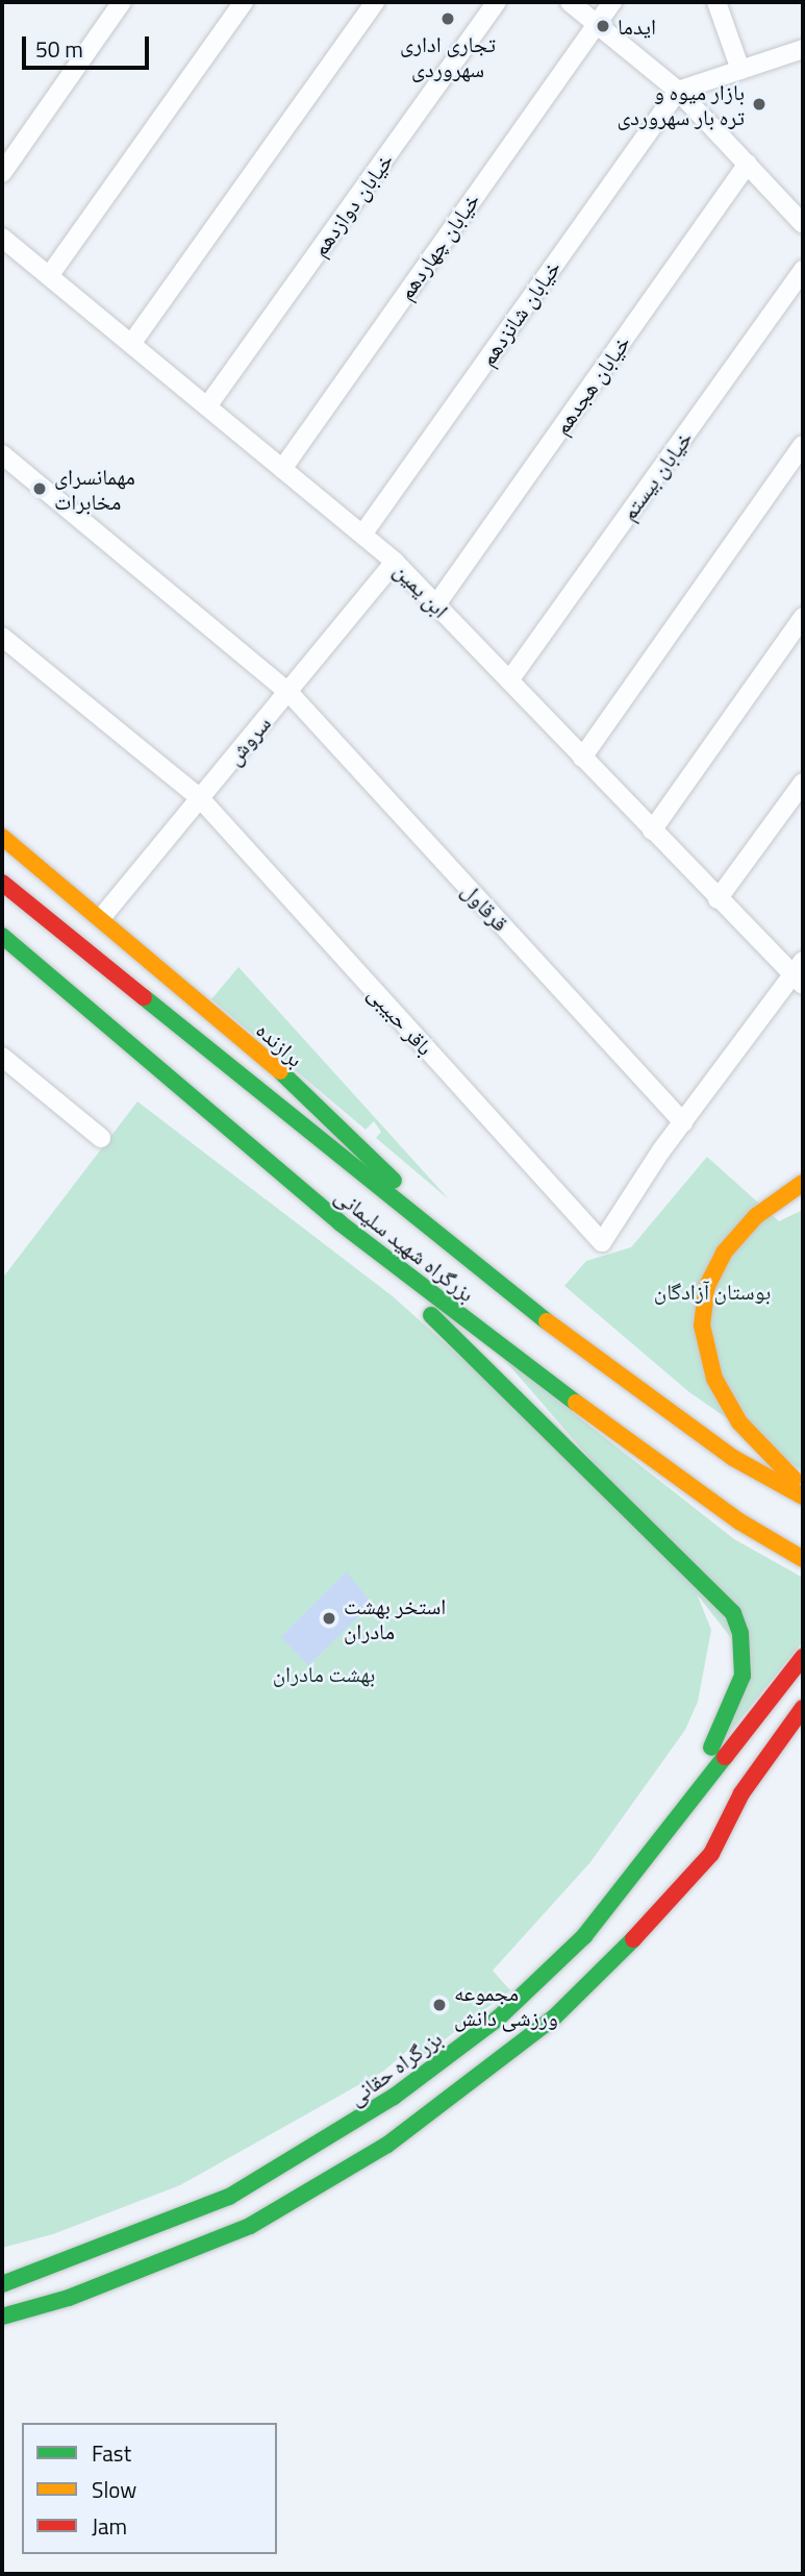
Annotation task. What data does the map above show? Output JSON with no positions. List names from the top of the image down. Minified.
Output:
{"streets":{"main road":["برازنده","بزرگراه شهید سلیمانی","بزرگراه حقانی"],"street":["خیابان دوازدهم","خیابان چهاردهم","خیابان شانزدهم","خیابان هجدهم","خیابان بیستم","ابن یمین","سروش","قرقاول","باقر حبیبی"]},"crossings":[["خیابان دوازدهم","ابن یمین"],["خیابان چهاردهم","ابن یمین"],["خیابان شانزدهم","ابن یمین"],["خیابان هجدهم","ابن یمین"],["خیابان بیستم","ابن یمین"],["ابن یمین","سروش"],["سروش","قرقاول"],["سروش","باقر حبیبی"],["سروش","برازنده"],["قرقاول","باقر حبیبی"],["برازنده","بزرگراه شهید سلیمانی"]],"parks":["بوستان آزادگان","بهشت مادران"],"places":["تجاری اداری سهروردی","ایدما","بازار میوه و تره بار سهروردی","مهمانسرای مخابرات","استخر بهشت مادران","مجموعه ورزشی دانش"],"legend":["Fast","Slow","Jam"],"scale_bar":"50 m"}
